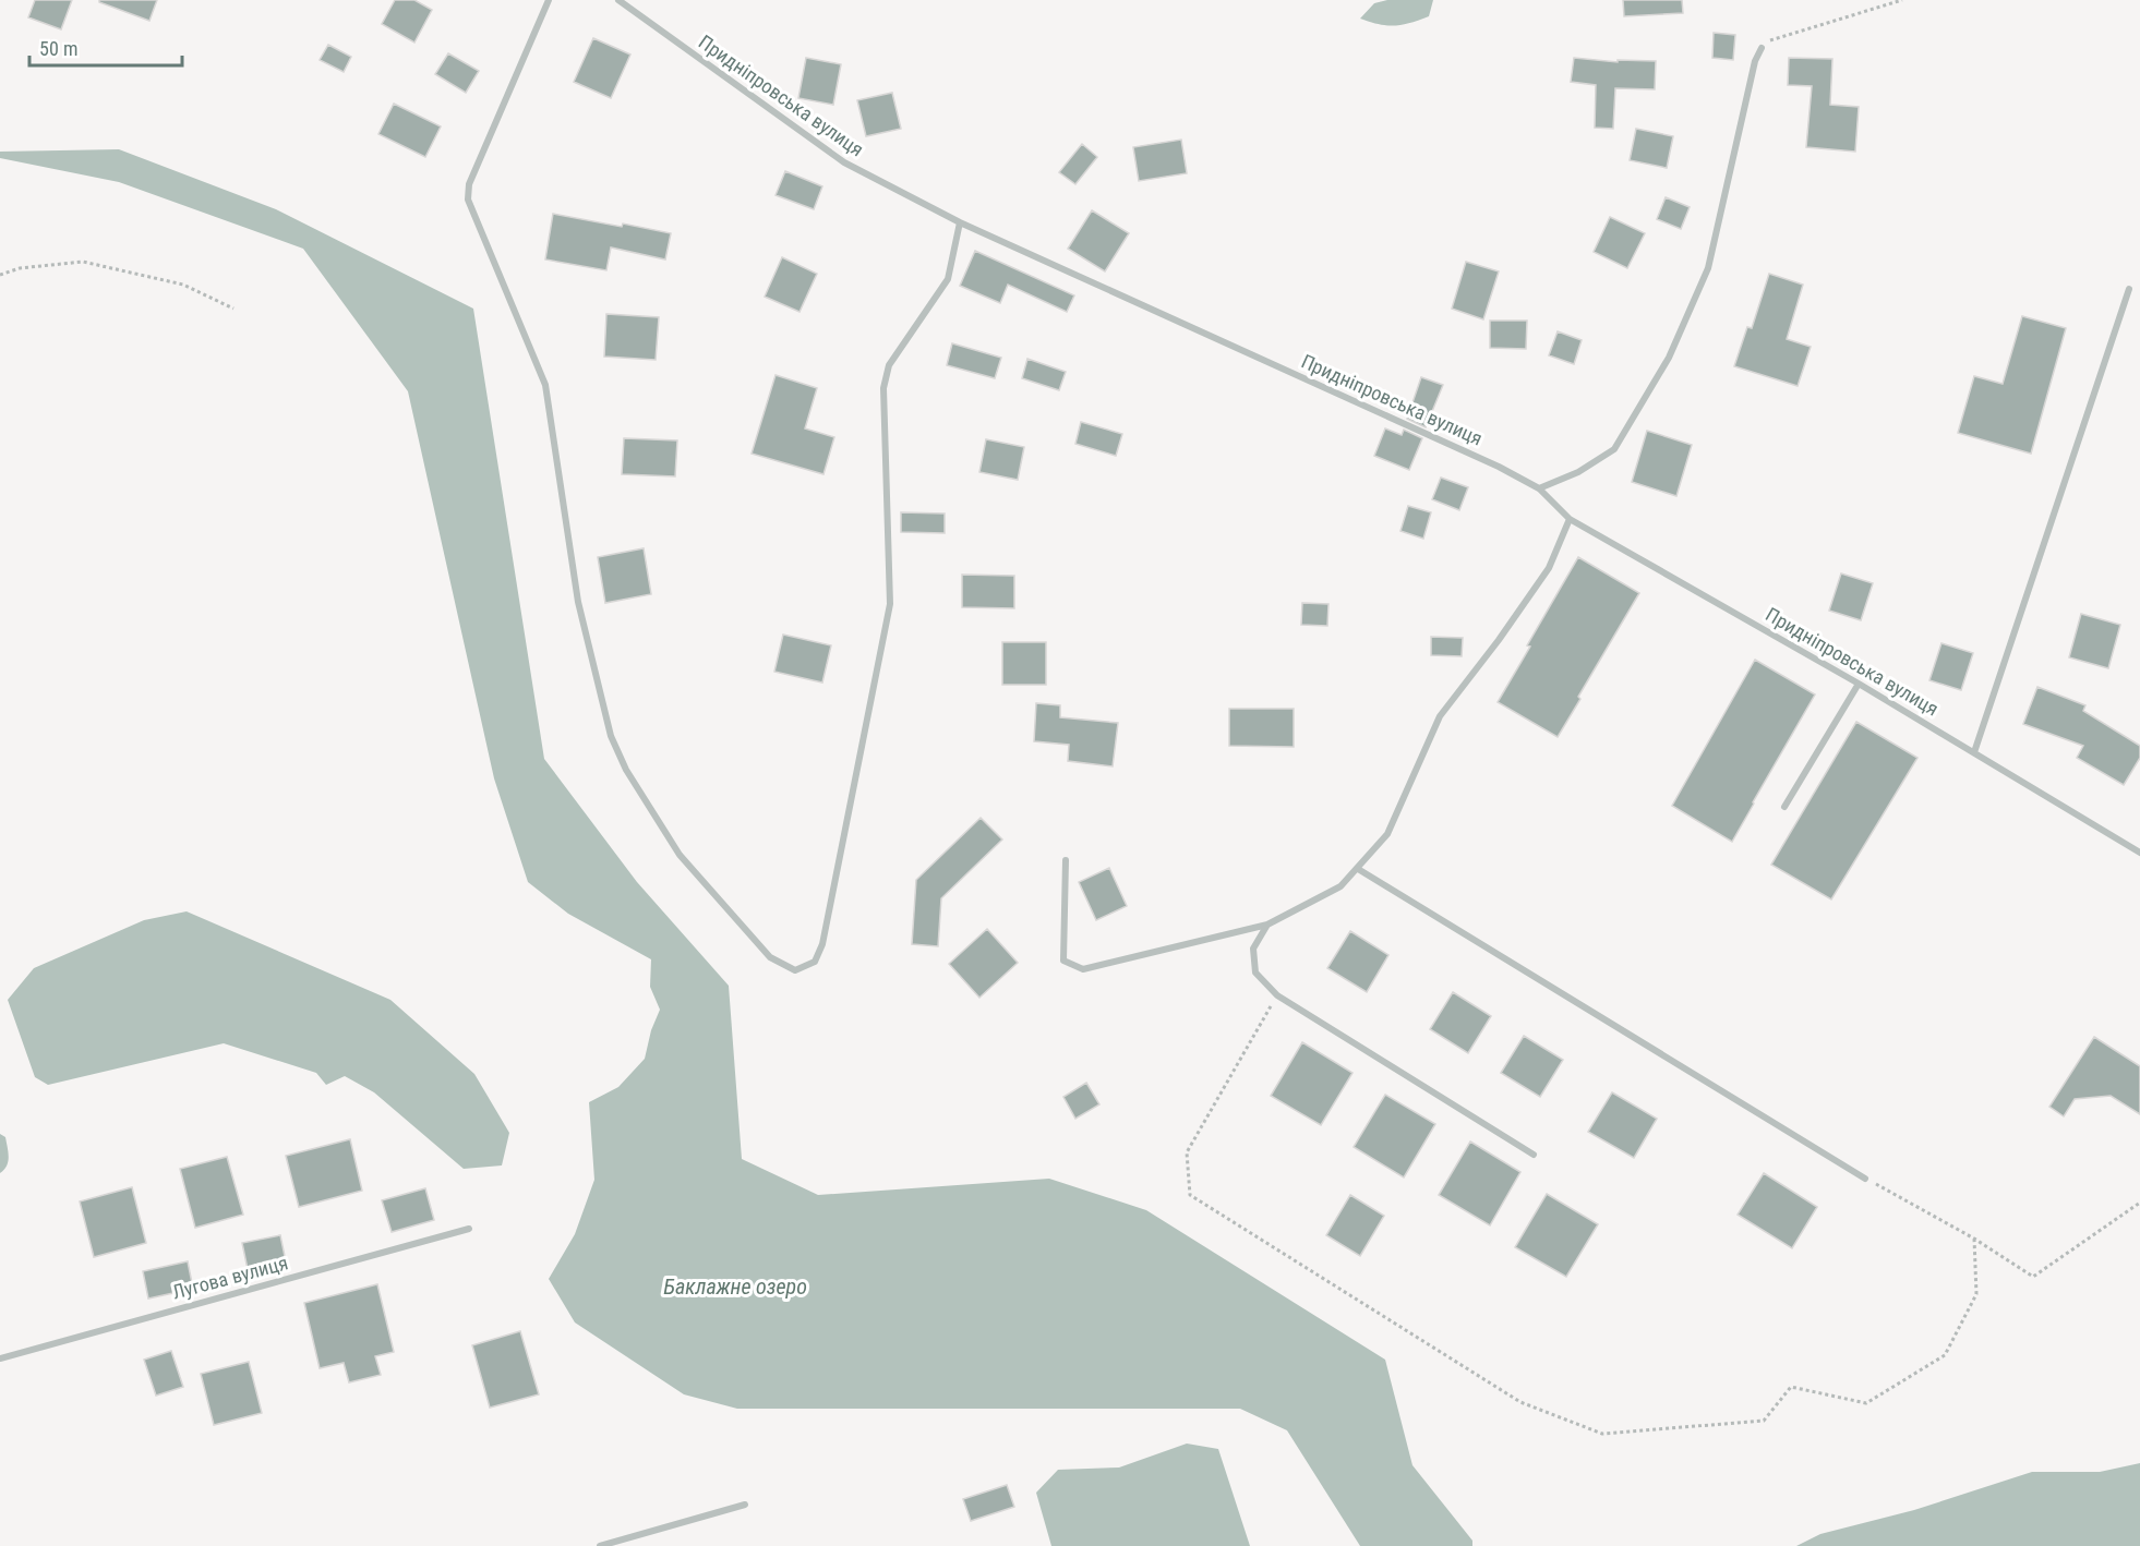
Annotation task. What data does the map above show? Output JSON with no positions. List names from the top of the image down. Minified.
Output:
{"streets":{"street":["Придніпровська вулиця","Лугова вулиця"]},"water":["Баклажне озеро"],"scale_bar":"50 m"}
